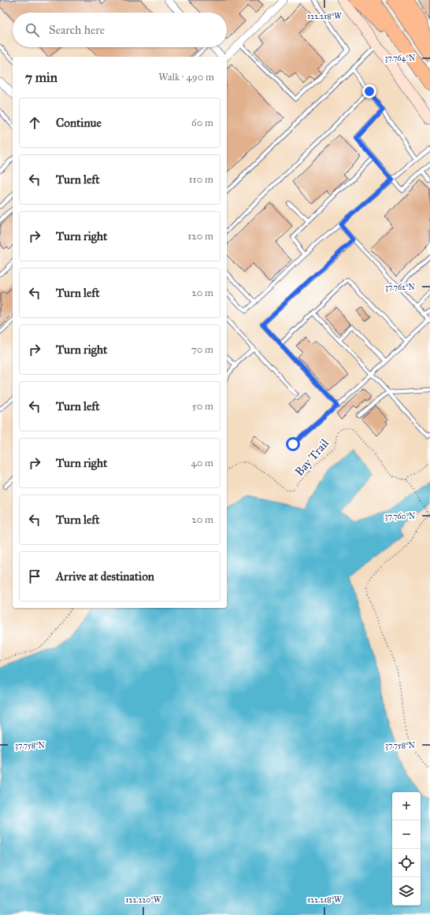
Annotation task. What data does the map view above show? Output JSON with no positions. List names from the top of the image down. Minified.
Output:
{"streets":{"path":["Bay Trail"]},"page":{"search":"Search here","heading":["7 min","Walk · 490 m"],"list":[["Continue","60 m"],["Turn left","110 m"],["Turn right","120 m"],["Turn left","20 m"],["Turn right","70 m"],["Turn left","50 m"],["Turn right","40 m"],["Turn left","20 m"],"Arrive at destination"],"map_buttons":["+","−"]},"coordinates":["122.218°W","37.764°N","37.762°N","37.760°N","37.758°N","122.220°W"]}
